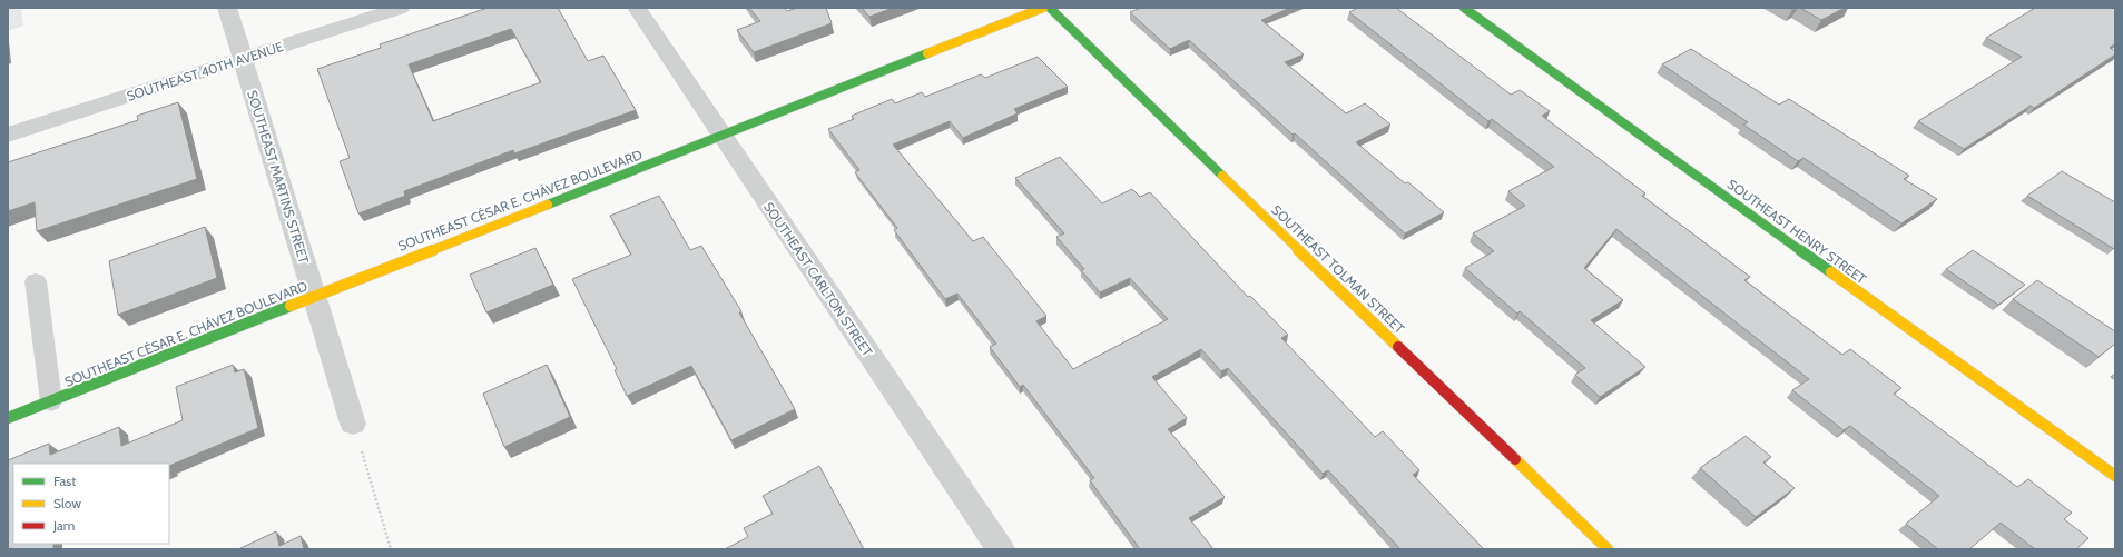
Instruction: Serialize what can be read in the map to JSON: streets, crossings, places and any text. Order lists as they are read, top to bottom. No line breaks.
{"streets":{"street":["SOUTHEAST 40TH AVENUE","SOUTHEAST MARTINS STREET","SOUTHEAST CÉSAR E. CHÁVEZ BOULEVARD","SOUTHEAST HENRY STREET","SOUTHEAST TOLMAN STREET","SOUTHEAST CARLTON STREET"]},"crossings":[["SOUTHEAST 40TH AVENUE","SOUTHEAST MARTINS STREET"],["SOUTHEAST MARTINS STREET","SOUTHEAST CÉSAR E. CHÁVEZ BOULEVARD"],["SOUTHEAST CÉSAR E. CHÁVEZ BOULEVARD","SOUTHEAST CARLTON STREET"]],"legend":["Fast","Slow","Jam"]}
